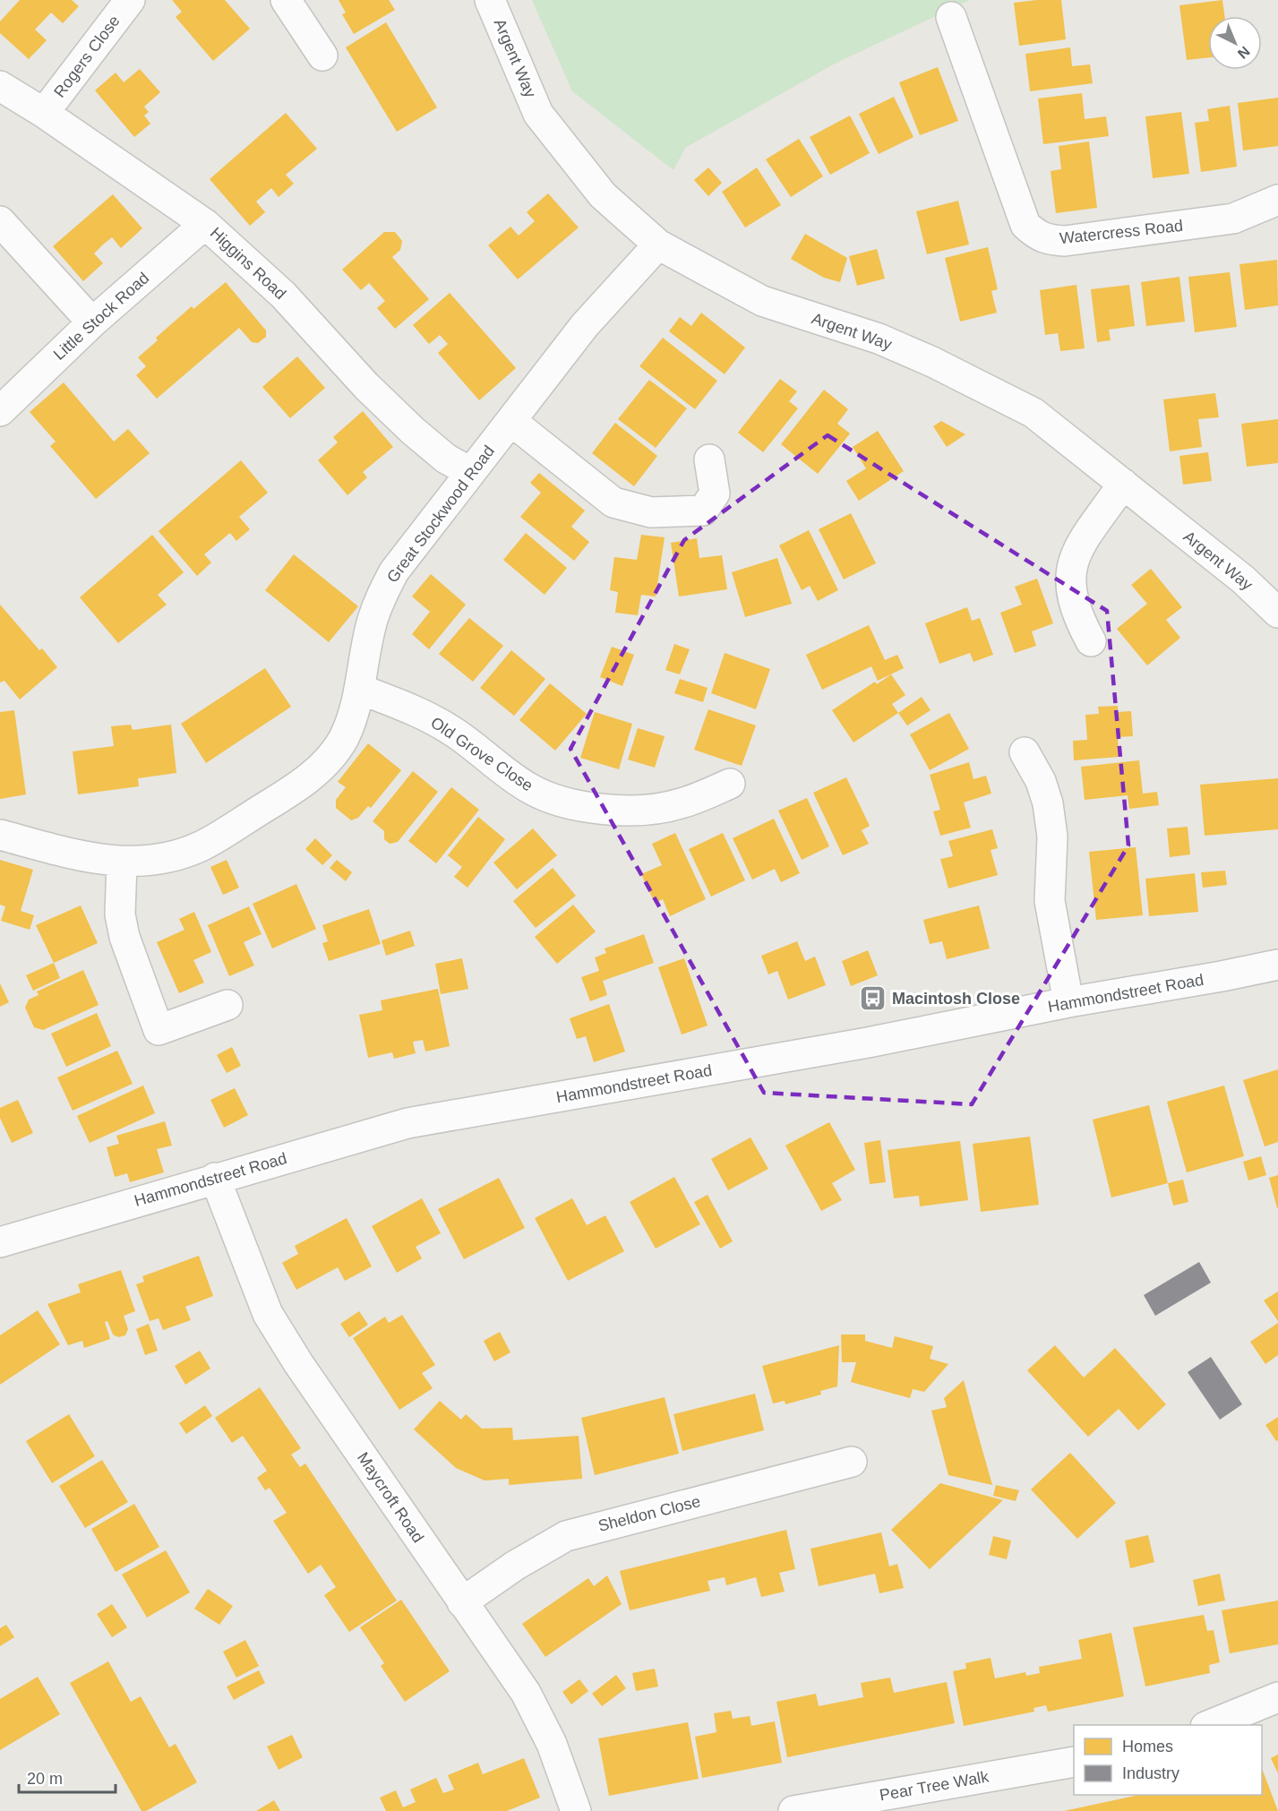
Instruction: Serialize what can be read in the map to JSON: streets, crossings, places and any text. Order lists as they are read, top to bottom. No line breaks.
{"streets":{"street":["Rogers Close","Argent Way","Watercress Road","Higgins Road","Little Stock Road","Great Stockwood Road","Old Grove Close","Hammondstreet Road","Maycroft Road","Sheldon Close","Pear Tree Walk"]},"crossings":[["Rogers Close","Higgins Road"],["Argent Way","Great Stockwood Road"],["Higgins Road","Little Stock Road"],["Higgins Road","Great Stockwood Road"],["Great Stockwood Road","Old Grove Close"],["Hammondstreet Road","Maycroft Road"],["Maycroft Road","Sheldon Close"]],"places":{"bus stop":["Macintosh Close"]},"legend":["Homes","Industry"],"scale_bar":"20 m","north":"bottom right"}
